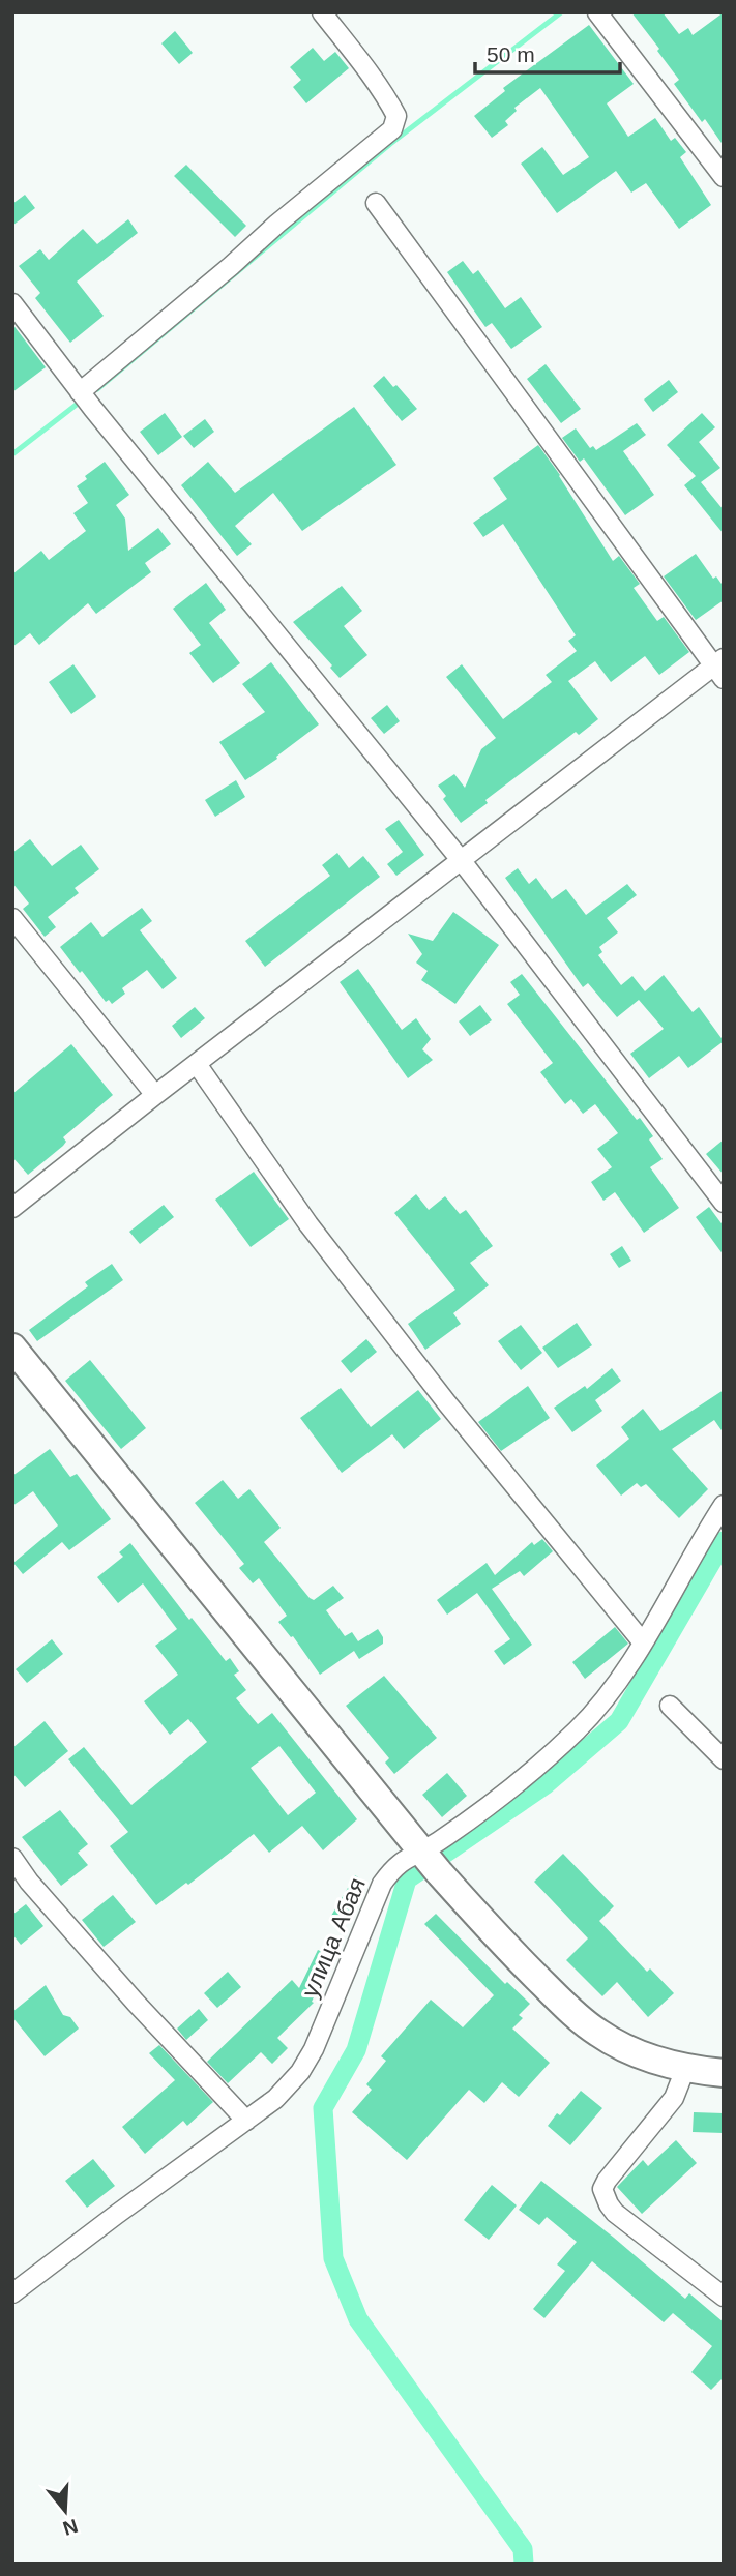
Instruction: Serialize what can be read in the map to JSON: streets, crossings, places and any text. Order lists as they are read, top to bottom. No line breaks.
{"streets":{"street":["улица Абая"]},"scale_bar":"50 m","north":"bottom"}
